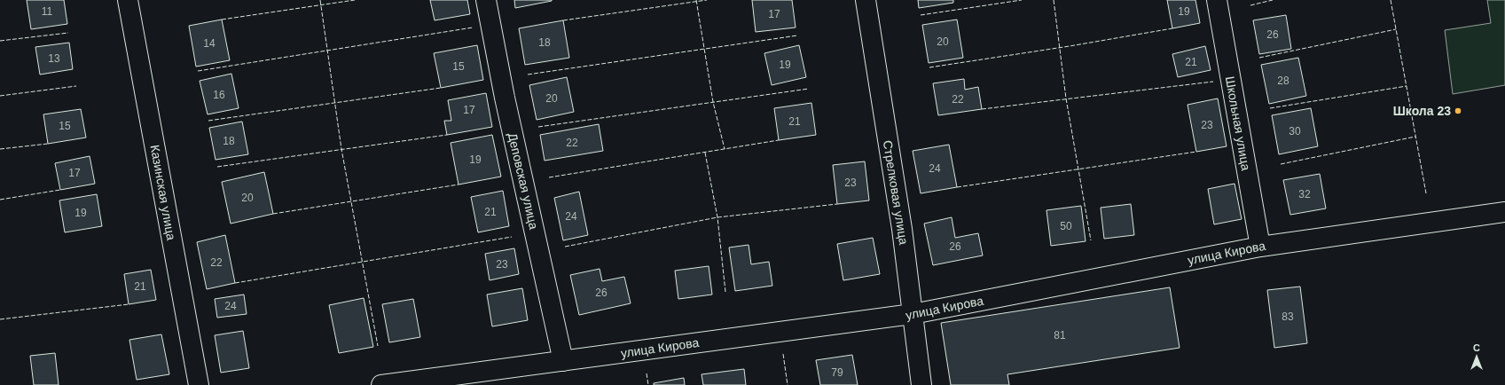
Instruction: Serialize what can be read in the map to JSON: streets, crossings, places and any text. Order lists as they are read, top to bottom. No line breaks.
{"streets":{"street":["Школьная улица","Деповская улица","Казинская улица","Стрелковая улица","улица Кирова"]},"crossings":[["Школьная улица","улица Кирова"],["Деповская улица","улица Кирова"],["Стрелковая улица","улица Кирова"]],"places":["Школа 23"],"house_numbers":["11","19","17","26","20","18","14","13","21","19","15","28","16","20","22","17","21","23","15","30","18","22","19","24","17","23","32","20","21","19","24","50","26","22","23","21","26","24","83","81","79"],"north":"top"}
